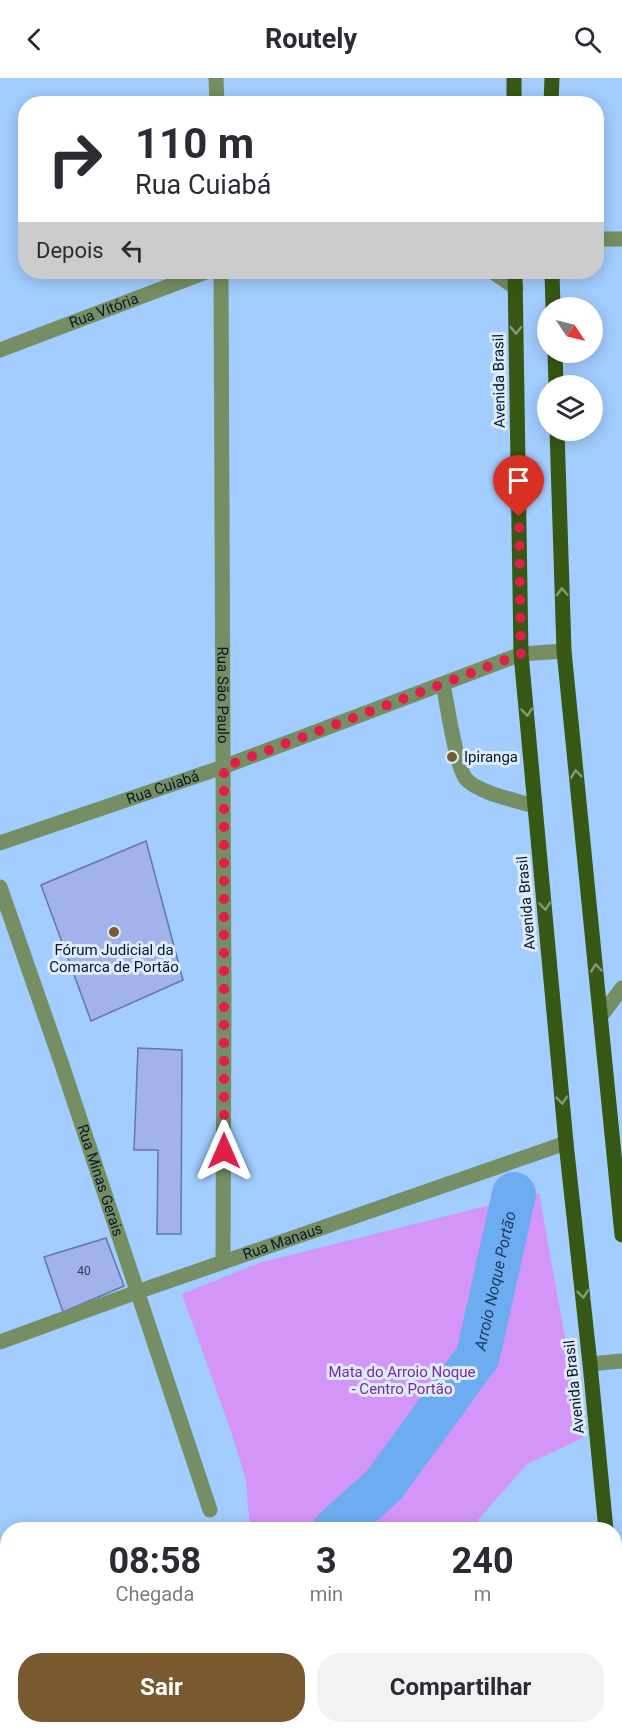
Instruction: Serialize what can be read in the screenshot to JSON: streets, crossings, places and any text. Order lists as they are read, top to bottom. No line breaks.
{"streets":{"main road":["Avenida Brasil"],"street":["Rua Vitória","Rua São Paulo","Rua Cuiabá","Rua Minas Gerais","Rua Manaus"]},"crossings":[["Avenida Brasil","Rua Cuiabá"],["Avenida Brasil","Rua Manaus"],["Rua São Paulo","Rua Cuiabá"],["Rua São Paulo","Rua Manaus"],["Rua Minas Gerais","Rua Manaus"]],"water":["Arroio Noque Portão"],"parks":["Mata do Arroio Noque - Centro Portão"],"places":["Ipiranga","Fórum Judicial da Comarca de Portão"],"house_numbers":["40"],"north":"bottom right","page":{"header":"Routely","turn":["110 m","Rua Cuiabá"],"then":"Depois","eta":["08:58","Chegada","3","min","240","m"],"buttons":["Sair","Compartilhar"]}}
